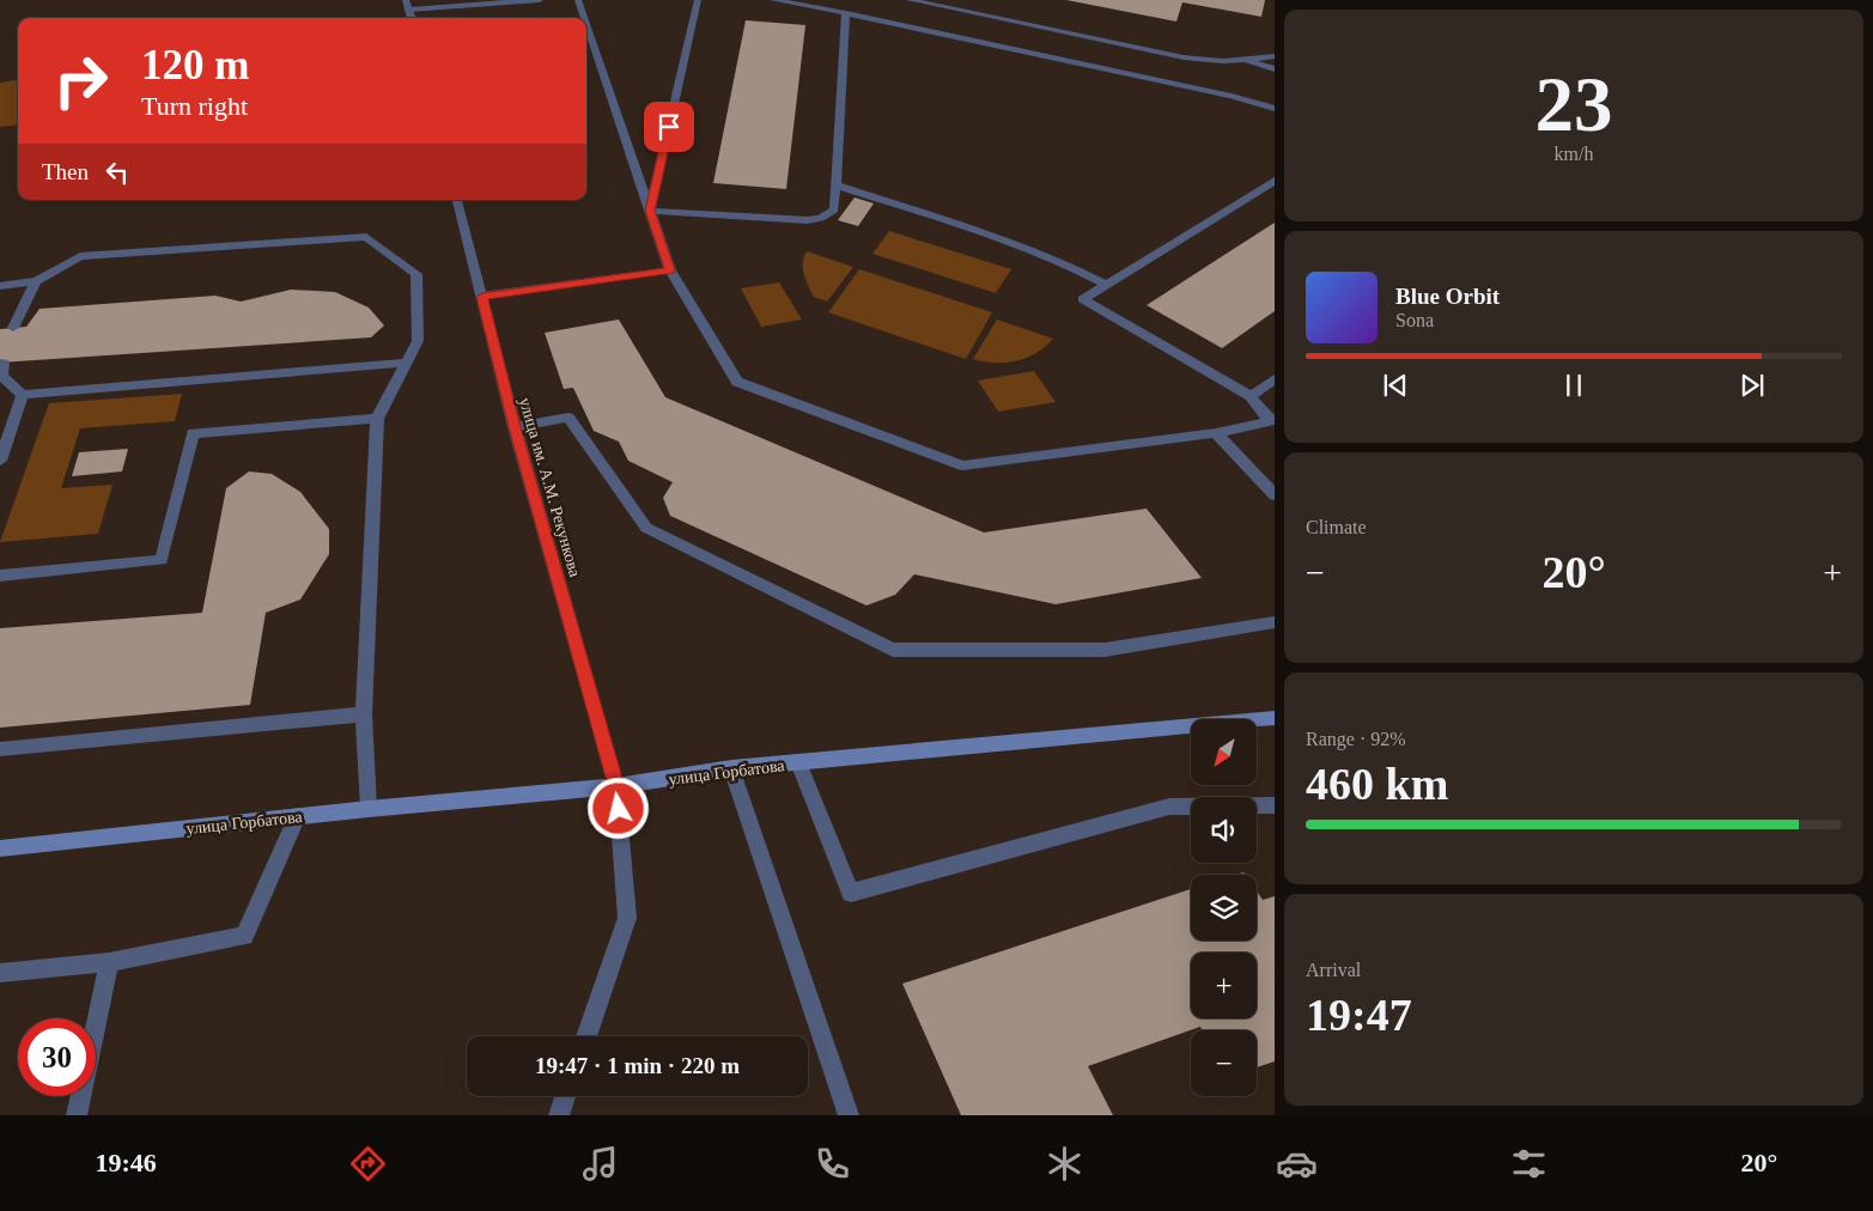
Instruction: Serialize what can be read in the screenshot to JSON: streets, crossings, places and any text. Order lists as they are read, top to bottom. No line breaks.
{"streets":{"main road":["улица Горбатова"],"street":["улица им. А.М. Рекункова"]},"crossings":[["улица им. А.М. Рекункова","улица Горбатова"]],"north":"bottom left","page":{"tile":[["23","km/h"],"Climate",["Range · 92%","460 km"],["Arrival","19:47"]],"turn":["120 m","Turn right"],"then":"Then","song":["Blue Orbit","Sona"],"heat":["−","20°","+"],"map_buttons":["+","−"],"limit":"30","trip":"19:47 · 1 min · 220 m","tabs":["19:46","20°"]}}
